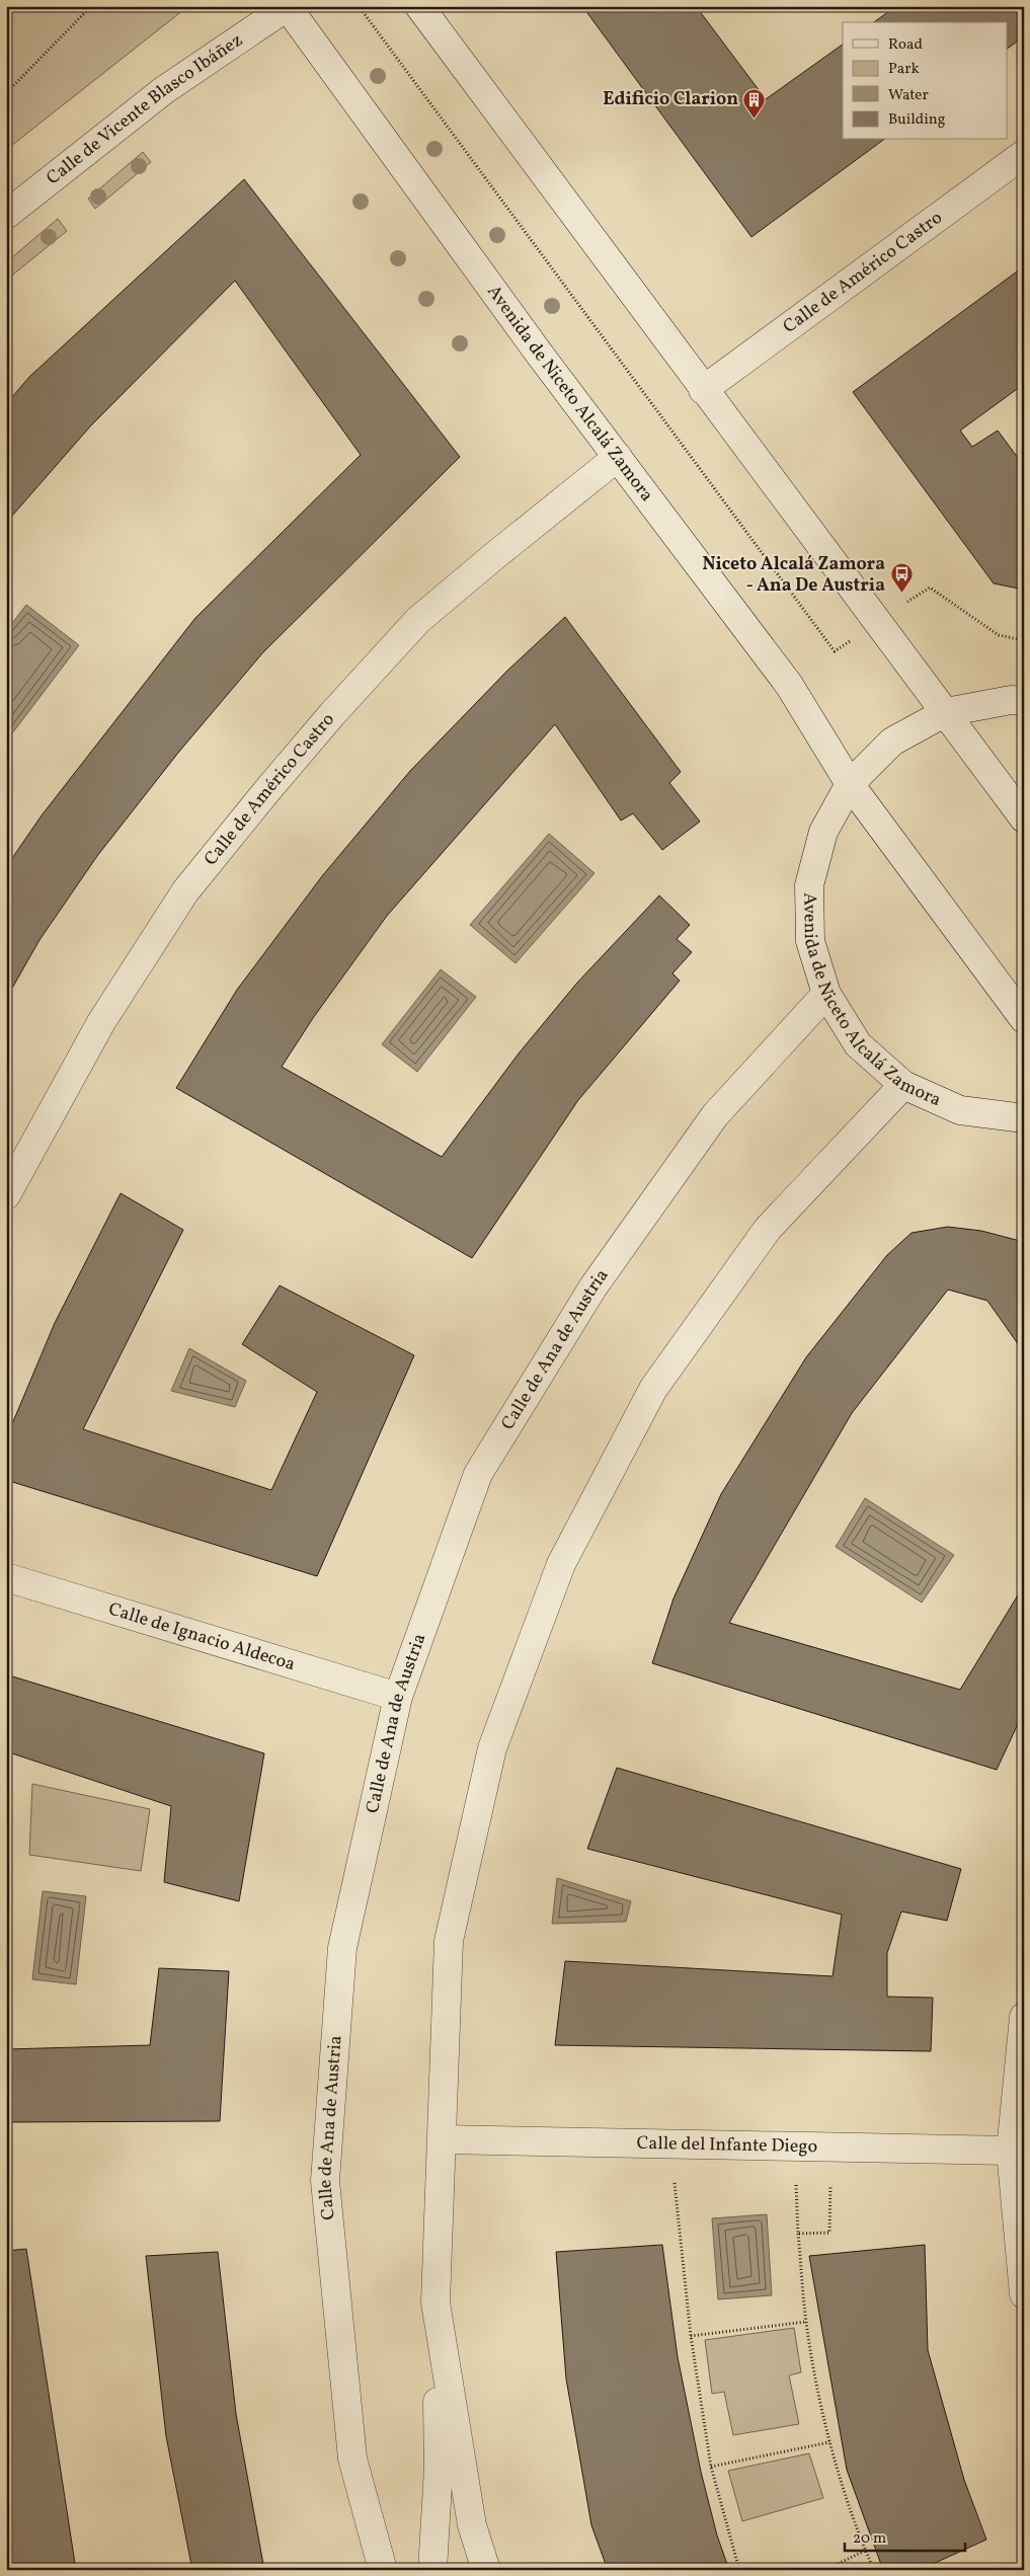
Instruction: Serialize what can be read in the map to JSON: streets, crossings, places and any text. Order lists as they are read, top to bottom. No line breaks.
{"streets":{"street":["Calle de Vicente Blasco Ibáñez","Calle de Américo Castro","Avenida de Niceto Alcalá Zamora","Calle de Ana de Austria","Calle de Ignacio Aldecoa","Calle del Infante Diego"]},"crossings":[["Calle de Vicente Blasco Ibáñez","Avenida de Niceto Alcalá Zamora"],["Calle de Américo Castro","Avenida de Niceto Alcalá Zamora"],["Avenida de Niceto Alcalá Zamora","Calle de Ana de Austria"],["Calle de Ana de Austria","Calle de Ignacio Aldecoa"]],"places":{"building":["Edificio Clarion"],"bus stop":["Niceto Alcalá Zamora - Ana De Austria"]},"legend":["Road","Park","Water","Building"],"scale_bar":"20 m"}
